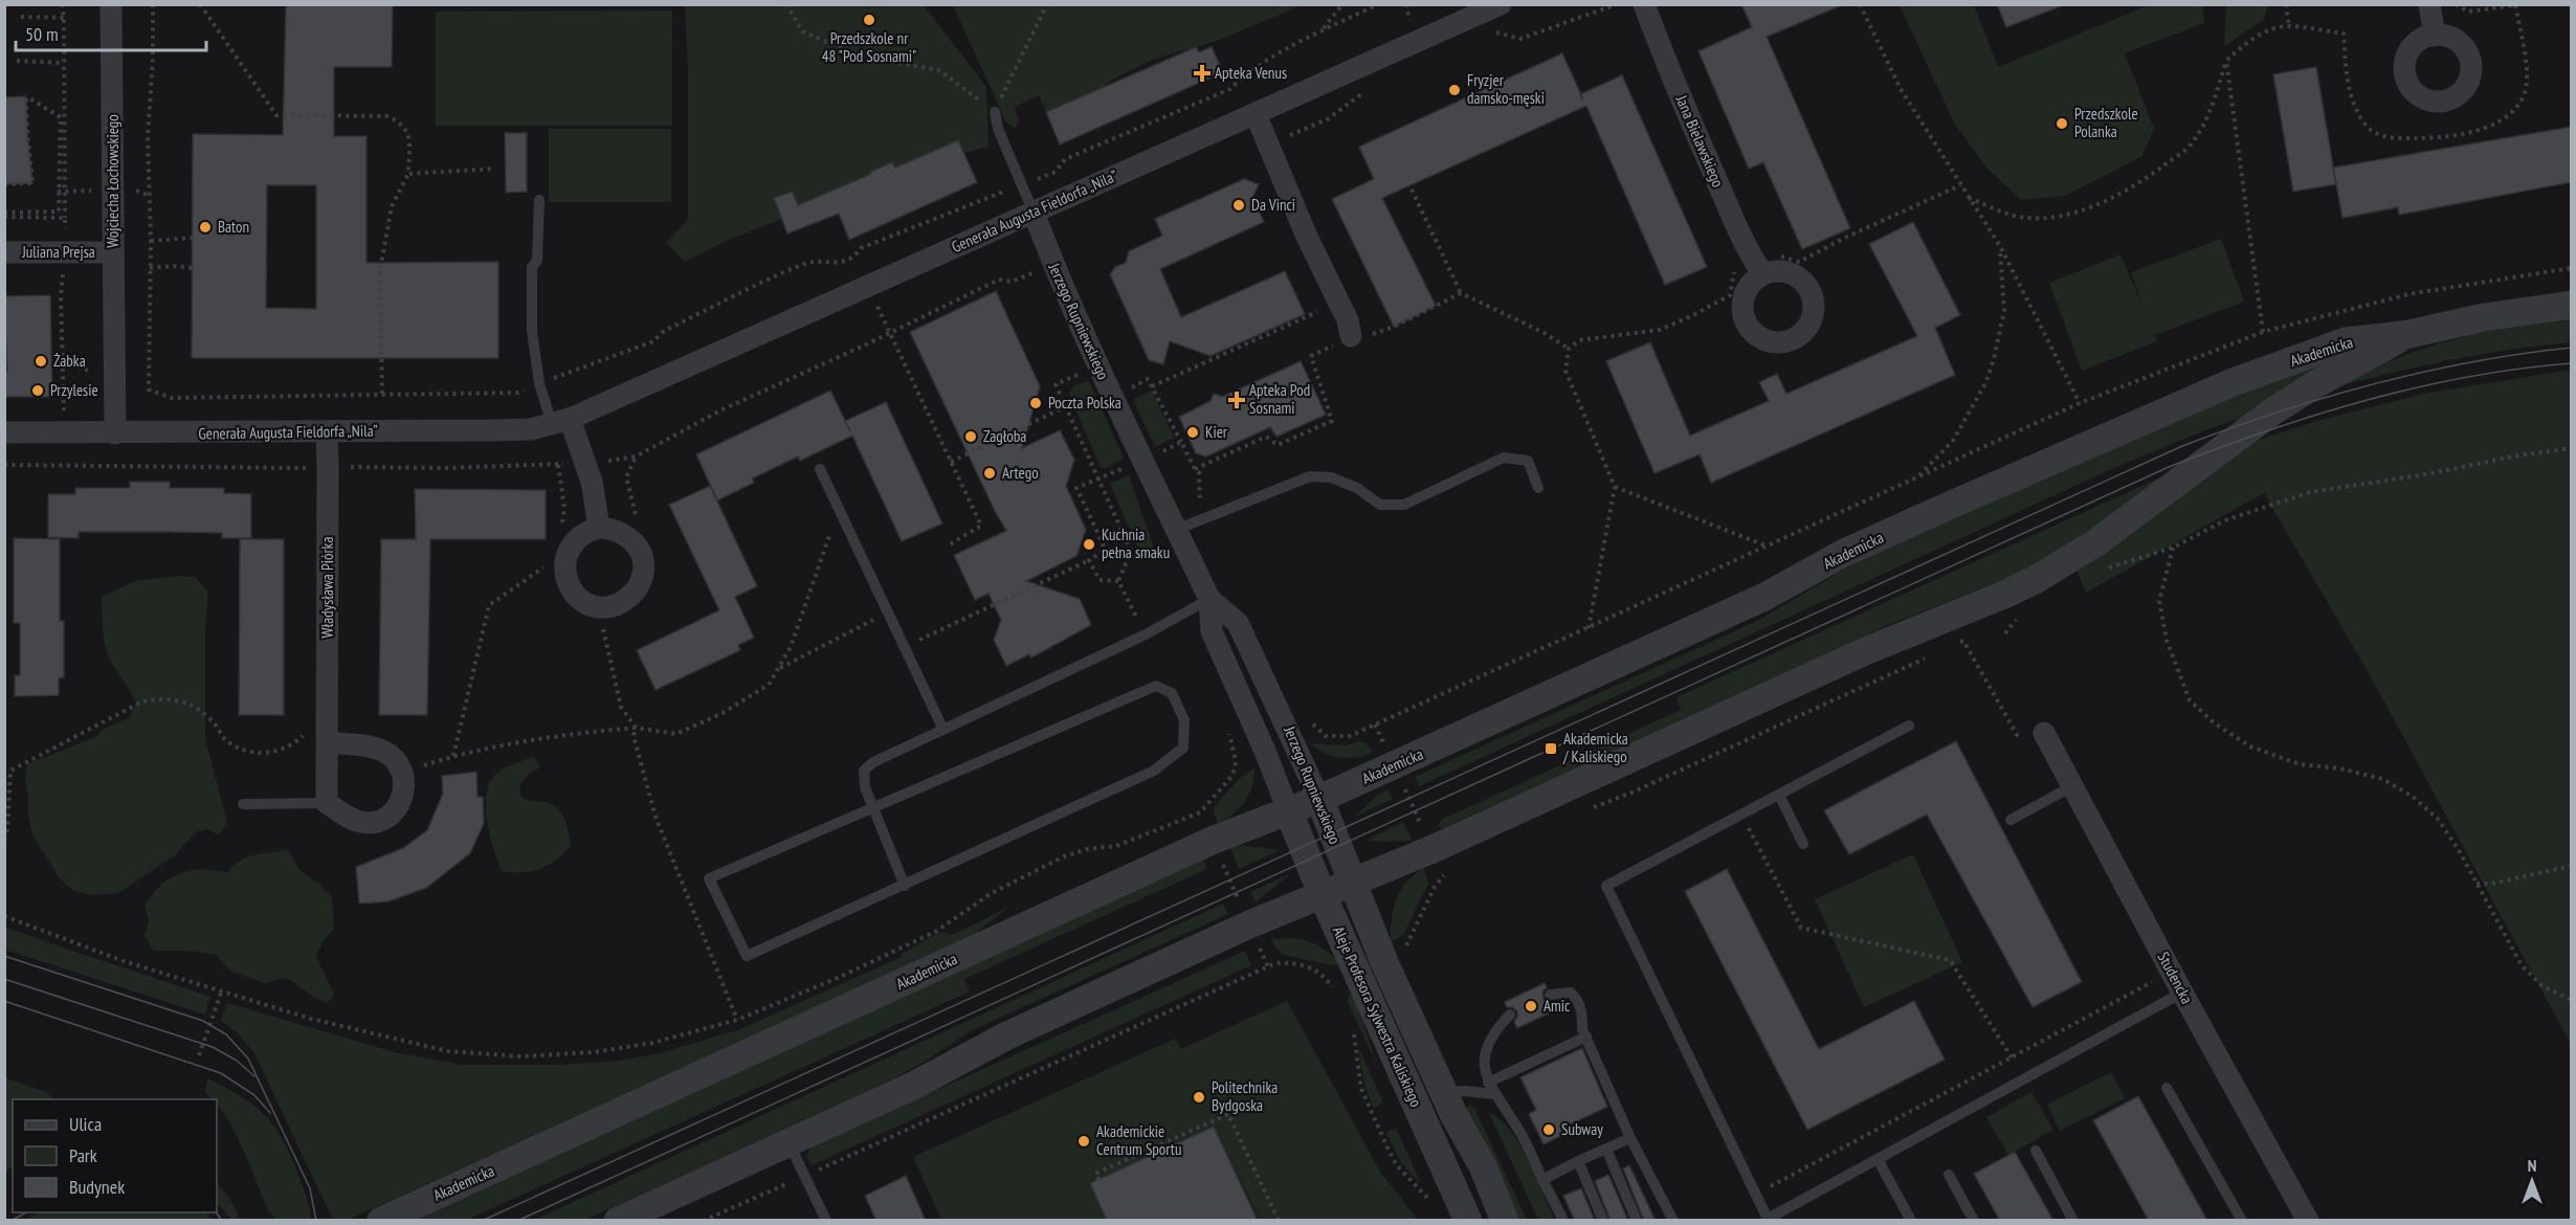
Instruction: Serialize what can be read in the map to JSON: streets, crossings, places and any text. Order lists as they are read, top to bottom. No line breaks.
{"streets":{"street":["Jana Bielawskiego","Wojciecha Łochowskiego","Generała Augusta Fieldorfa „Nila”","Juliana Prejsa","Jerzego Rupniewskiego","Akademicka","Władysława Piórka","Studencka","Aleje Profesora Sylwestra Kaliskiego"]},"crossings":[["Wojciecha Łochowskiego","Generała Augusta Fieldorfa „Nila”"],["Wojciecha Łochowskiego","Juliana Prejsa"],["Generała Augusta Fieldorfa „Nila”","Jerzego Rupniewskiego"],["Generała Augusta Fieldorfa „Nila”","Władysława Piórka"],["Jerzego Rupniewskiego","Akademicka"],["Jerzego Rupniewskiego","Aleje Profesora Sylwestra Kaliskiego"],["Akademicka","Aleje Profesora Sylwestra Kaliskiego"]],"places":{"other":["Przedszkole nr 48 \"Pod Sosnami\"","Fryzjer damsko-męski","Przedszkole Polanka","Da Vinci","Baton","Żabka","Przylesie","Poczta Polska","Kier","Zagłoba","Artego","Kuchnia pełna smaku","Amic","Politechnika Bydgoska","Subway","Akademickie Centrum Sportu"],"health":["Apteka Venus","Apteka Pod Sosnami"],"transit":["Akademicka / Kaliskiego"]},"legend":["Ulica","Park","Budynek"],"scale_bar":"50 m","north":"top"}
